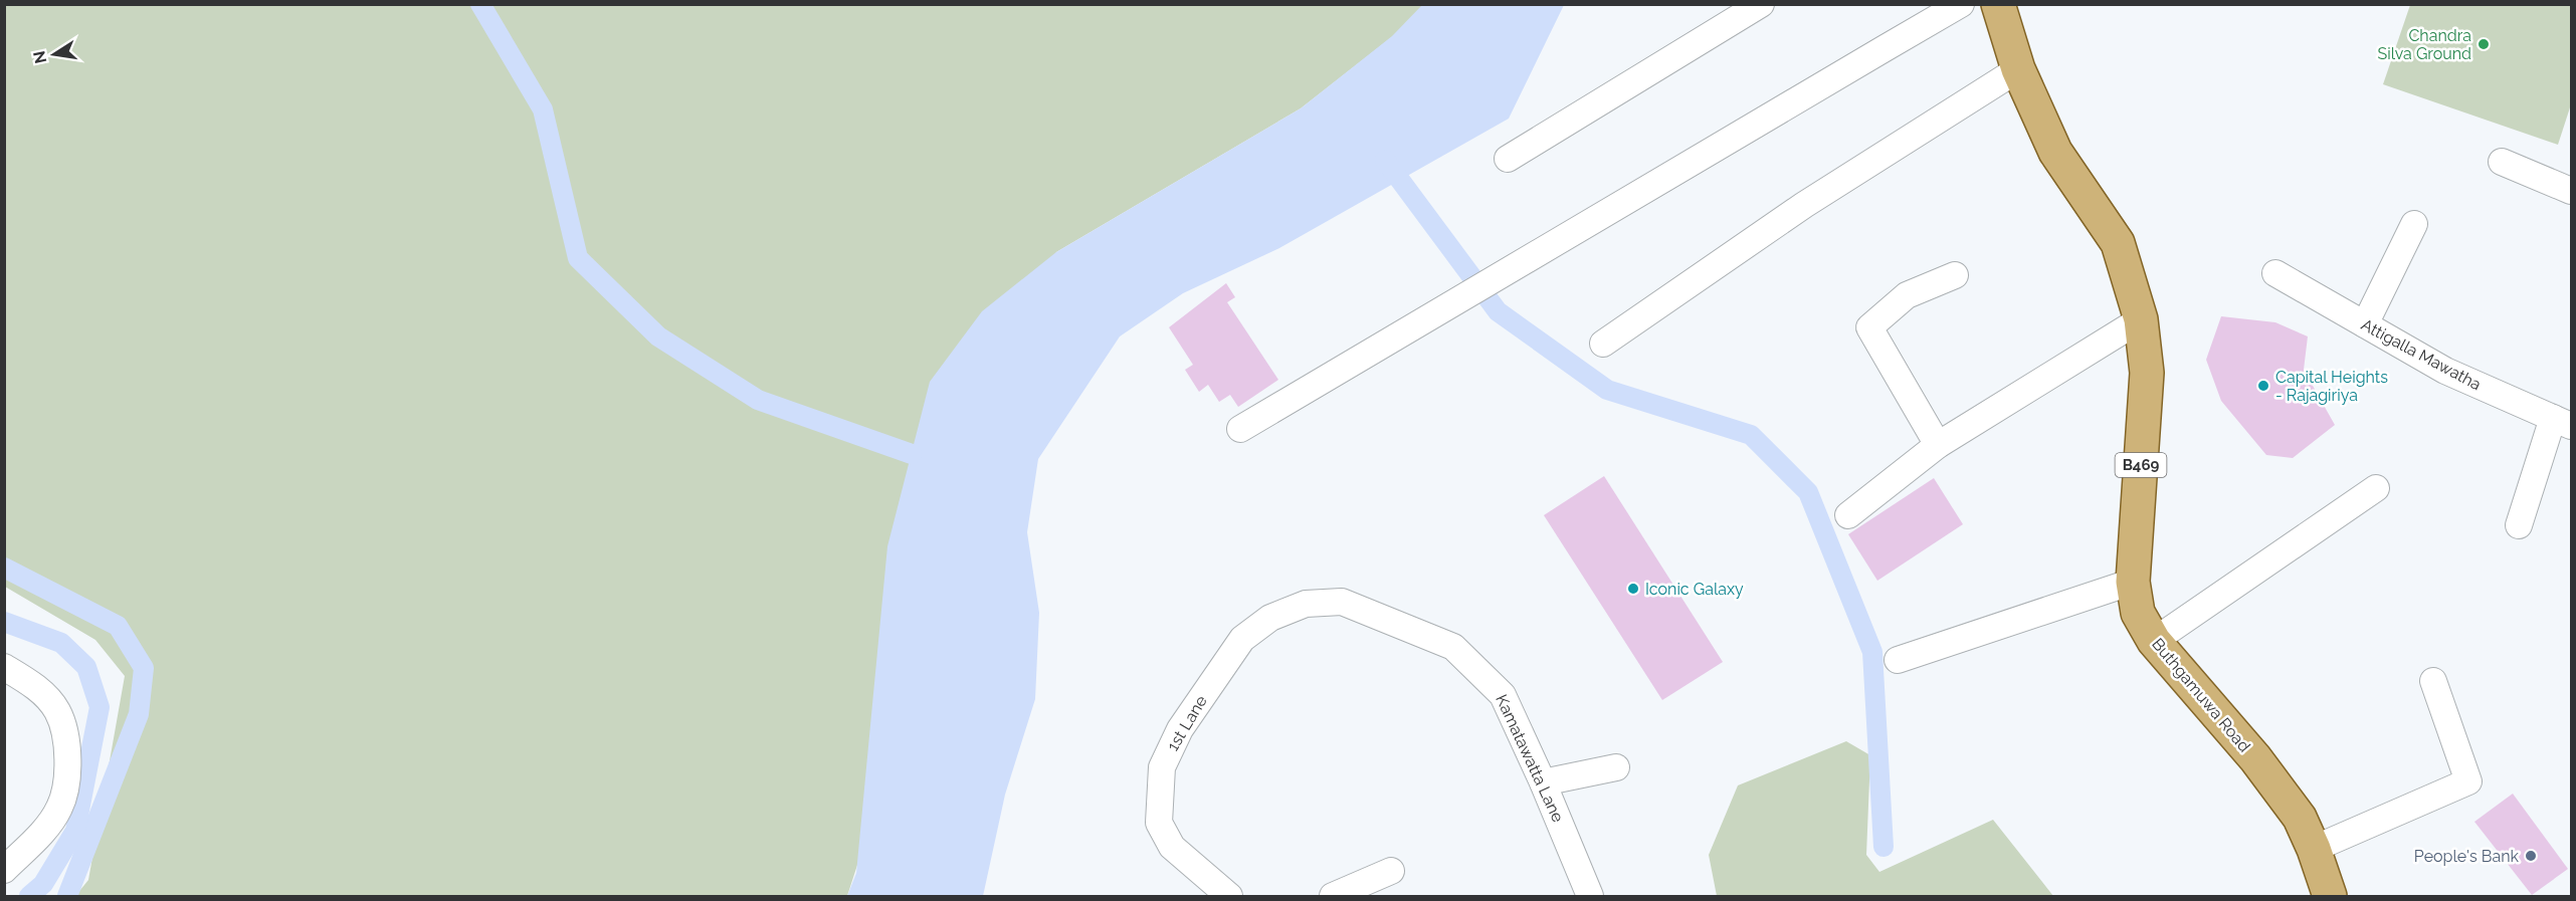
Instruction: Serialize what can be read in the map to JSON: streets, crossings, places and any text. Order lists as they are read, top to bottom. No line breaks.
{"streets":{"main road":["B469","Buthgamuwa Road"],"street":["Attigalla Mawatha","1st Lane","Kamatawatta Lane"]},"crossings":[["1st Lane","Kamatawatta Lane"]],"places":["Chandra Silva Ground","Capital Heights - Rajagiriya","Iconic Galaxy","People's Bank"],"north":"left"}
